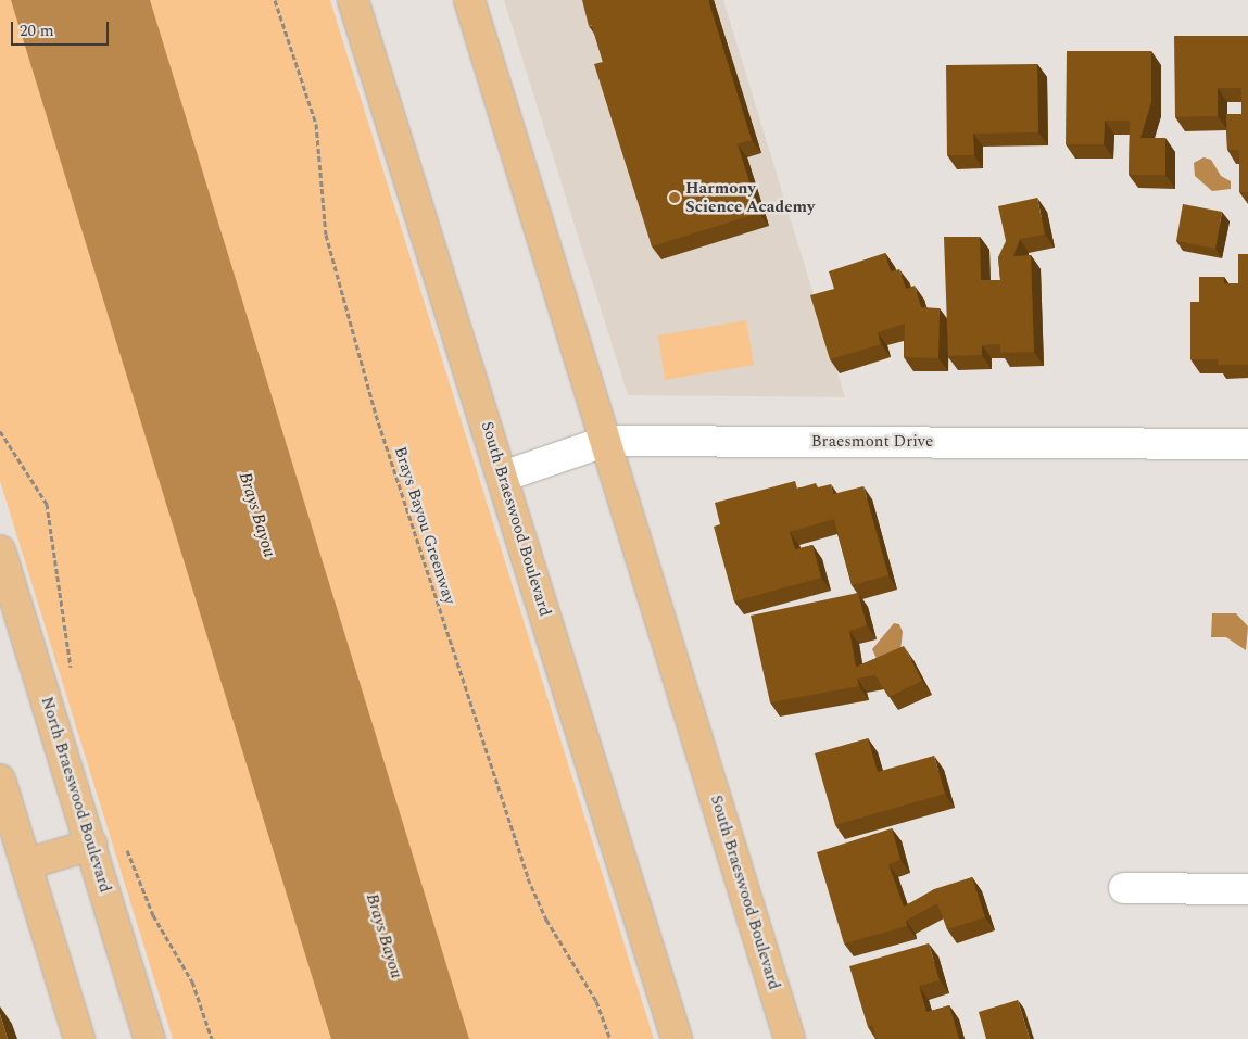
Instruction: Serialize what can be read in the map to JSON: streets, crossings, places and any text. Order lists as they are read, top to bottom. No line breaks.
{"streets":{"main road":["South Braeswood Boulevard","North Braeswood Boulevard"],"street":["Braesmont Drive"],"path":["Brays Bayou Greenway"]},"crossings":[["Braesmont Drive","South Braeswood Boulevard"]],"water":["Brays Bayou"],"places":["Harmony Science Academy"],"scale_bar":"20 m"}
